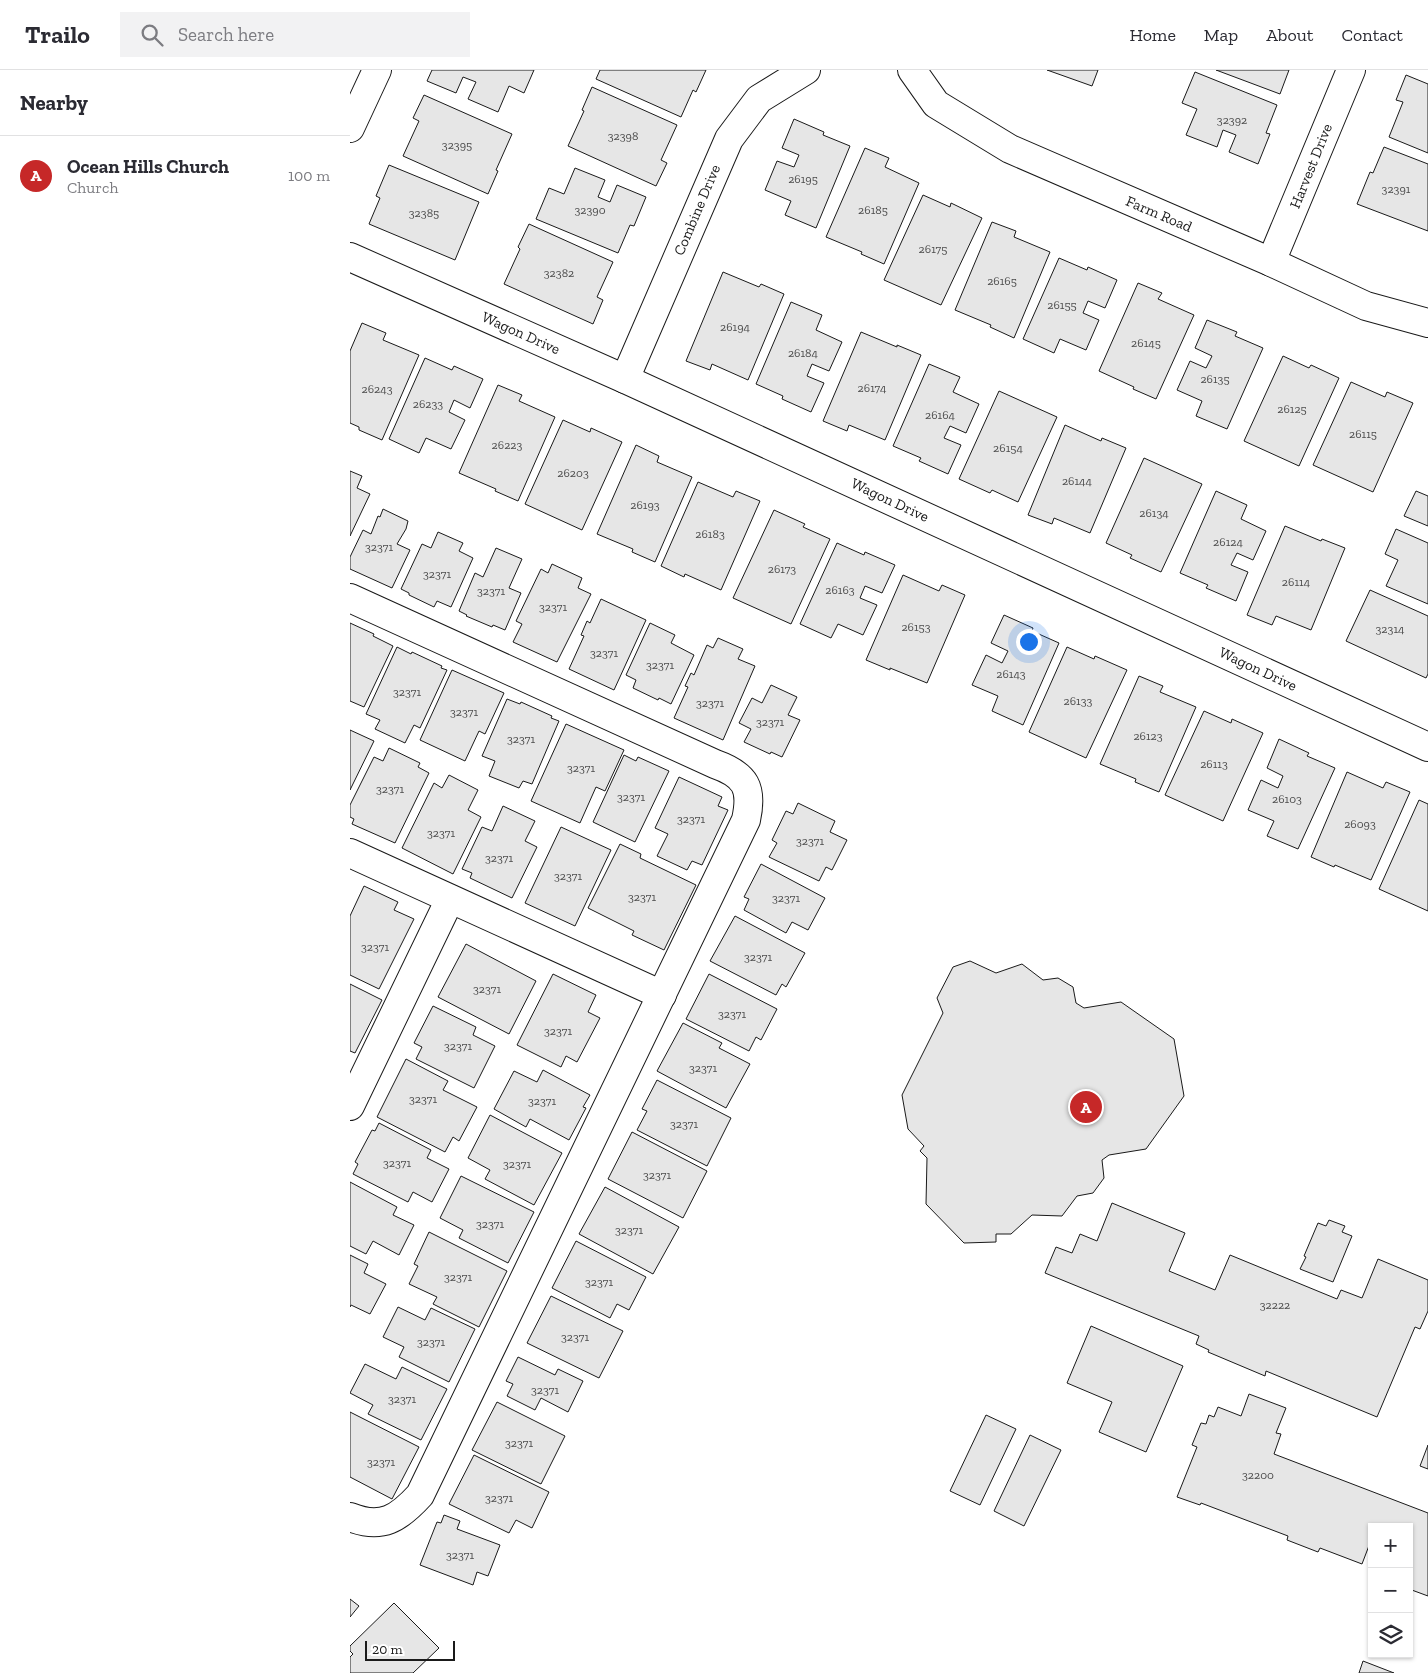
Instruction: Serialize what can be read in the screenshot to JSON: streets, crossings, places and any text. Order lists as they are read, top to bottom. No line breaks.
{"streets":{"street":["Harvest Drive","Combine Drive","Farm Road","Wagon Drive"]},"crossings":[["Harvest Drive","Farm Road"],["Combine Drive","Wagon Drive"]],"house_numbers":["32392","32398","32395","26195","32391","32390","26185","32385","26175","32382","26165","26155","26194","26145","26184","26135","26174","26243","26233","26125","26164","26115","26223","26154","26203","26144","26193","26134","26183","26124","32371","26173","32371","26114","26163","32371","32371","26153","32314","32371","32371","26143","32371","26133","32371","32371","32371","26123","32371","26113","32371","32371","32371","26103","32371","26093","32371","32371","32371","32371","32371","32371","32371","32371","32371","32371","32371","32371","32371","32371","32371","32371","32371","32371","32371","32371","32371","32371","32371","32222","32371","32371","32371","32371","32371","32371","32200","32371","32371"],"scale_bar":"20 m","page":{"header":"Trailo","search":"Search here","nav":["Home","Map","About","Contact"],"heading":"Nearby","list":[{"mark":"A","name":"Ocean Hills Church","note":"Church","value":"100 m"}],"pins":"A","map_buttons":["+","−"],"scale":"20 m"}}
